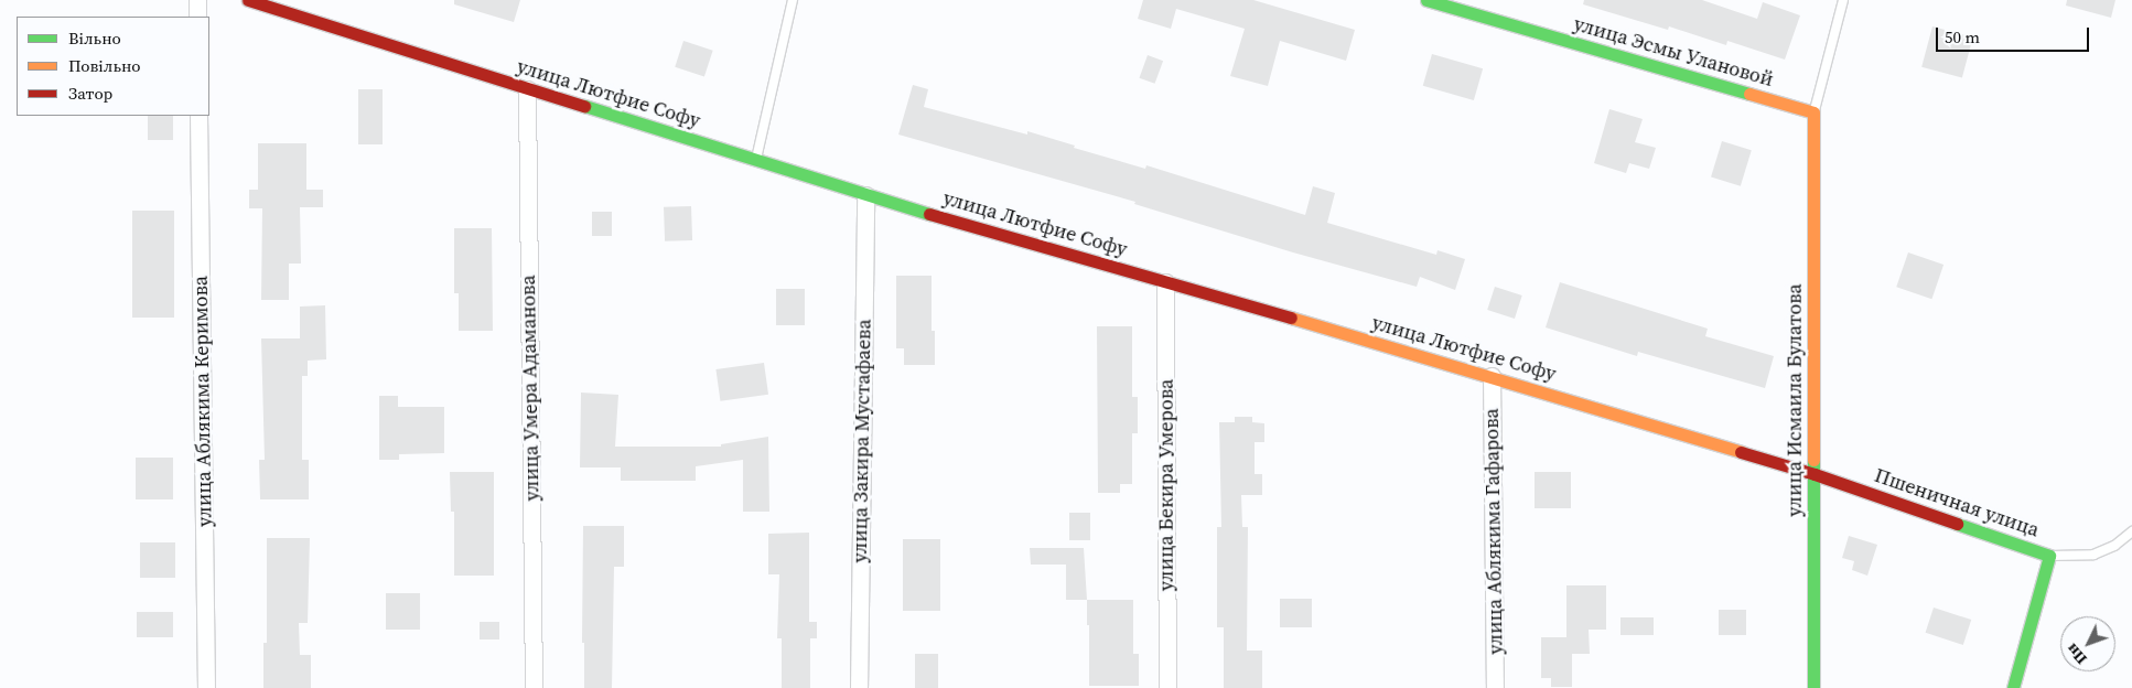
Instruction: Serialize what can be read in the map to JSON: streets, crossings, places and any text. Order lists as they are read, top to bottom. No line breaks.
{"streets":{"street":["улица Эсмы Улановой","улица Лютфие Софу","улица Умера Адаманова","улица Исмаила Булатова","улица Аблякима Керимова","улица Закира Мустафаева","улица Бекира Умерова","Пшеничная улица","улица Аблякима Гафарова"]},"crossings":[["улица Эсмы Улановой","улица Исмаила Булатова"],["улица Лютфие Софу","улица Умера Адаманова"],["улица Лютфие Софу","улица Исмаила Булатова"],["улица Лютфие Софу","улица Закира Мустафаева"],["улица Лютфие Софу","улица Бекира Умерова"],["улица Лютфие Софу","Пшеничная улица"],["улица Лютфие Софу","улица Аблякима Гафарова"],["улица Исмаила Булатова","Пшеничная улица"]],"legend":["Вільно","Повільно","Затор"],"scale_bar":"50 m","north":"bottom left"}
